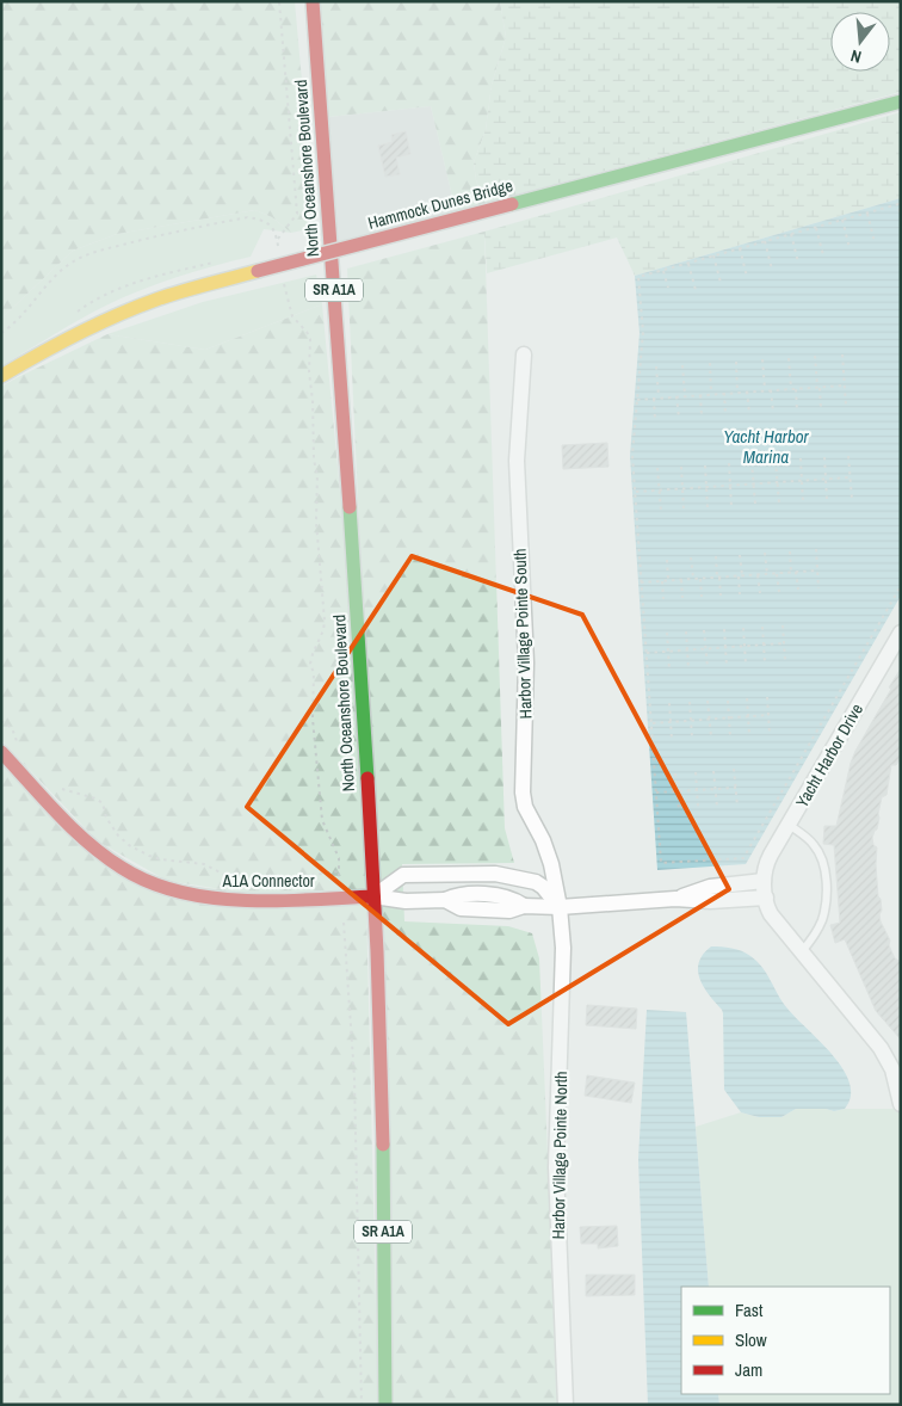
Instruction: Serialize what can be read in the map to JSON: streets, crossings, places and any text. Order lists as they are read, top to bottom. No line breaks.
{"streets":{"main road":["North Oceanshore Boulevard","Hammock Dunes Bridge","SR A1A","A1A Connector"],"street":["Harbor Village Pointe South","Yacht Harbor Drive","Harbor Village Pointe North"]},"crossings":[["North Oceanshore Boulevard","A1A Connector"],["Harbor Village Pointe South","Harbor Village Pointe North"]],"water":["Yacht Harbor Marina"],"legend":["Fast","Slow","Jam"],"north":"bottom"}
